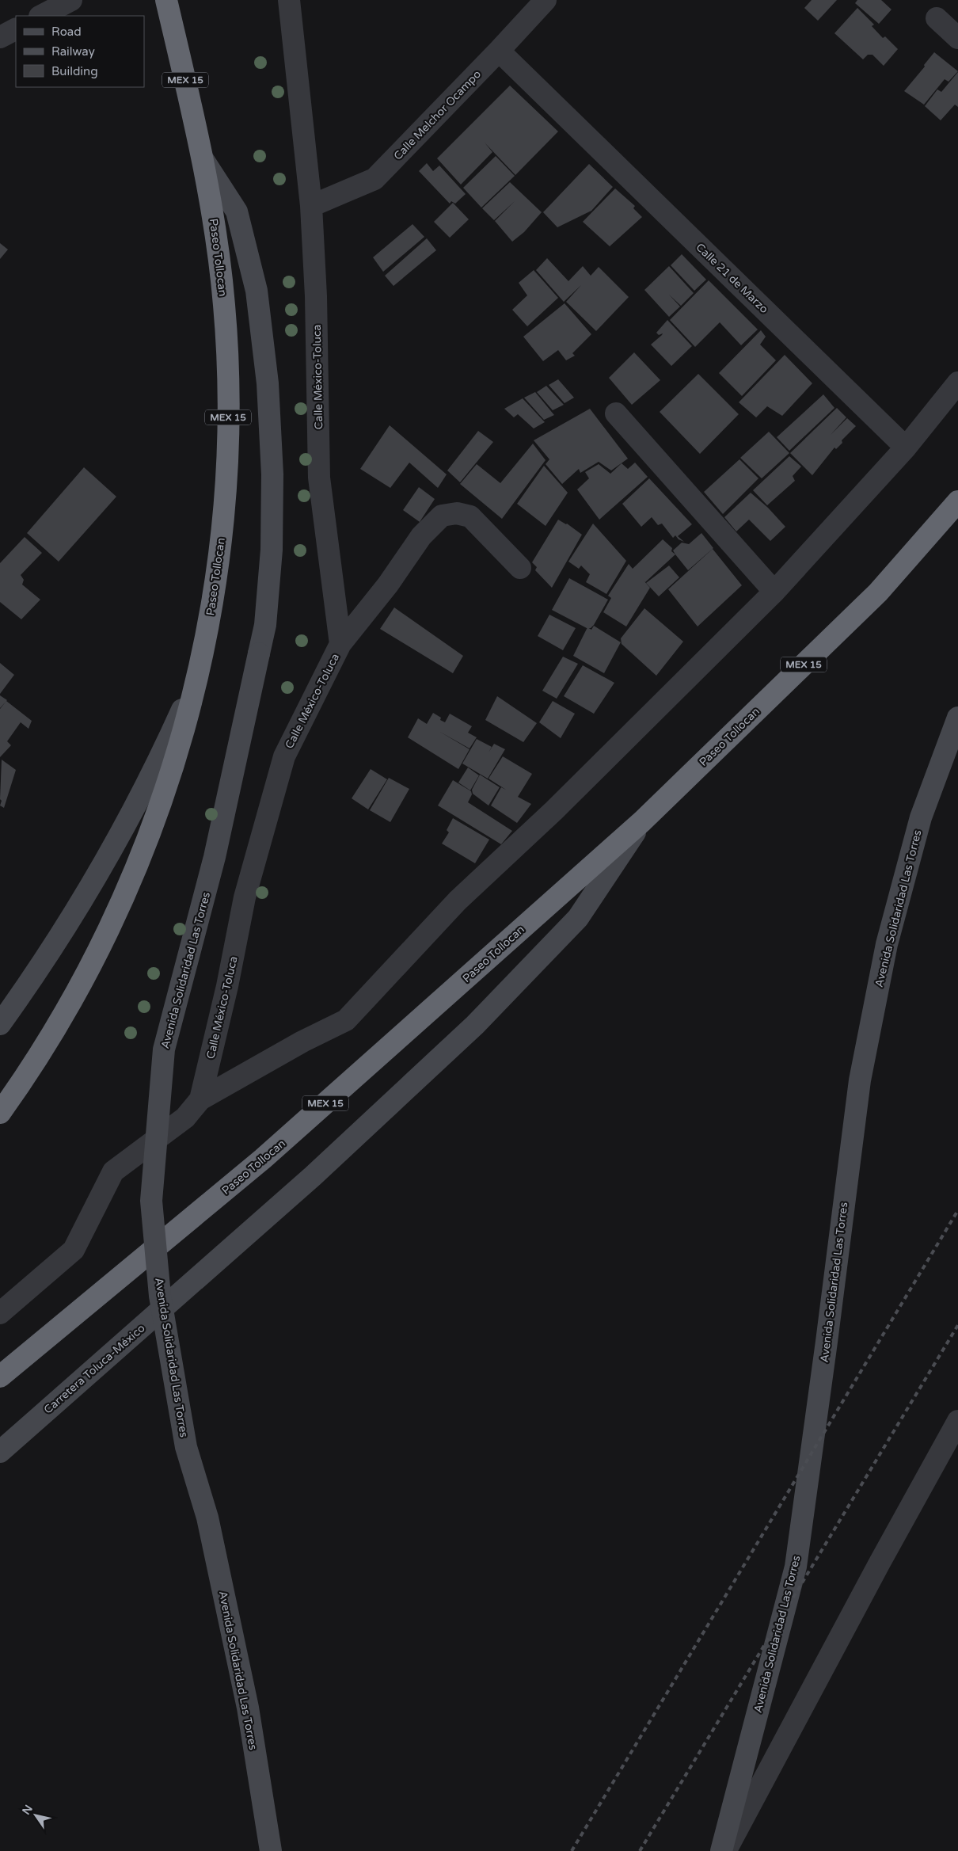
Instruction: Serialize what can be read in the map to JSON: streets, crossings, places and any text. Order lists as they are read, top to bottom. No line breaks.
{"streets":{"highway":["MEX 15","Paseo Tollocan"],"main road":["Avenida Solidaridad Las Torres","Carretera Toluca-México"],"street":["Calle Melchor Ocampo","Calle 21 de Marzo","Calle México-Toluca"]},"crossings":[["Calle Melchor Ocampo","Calle 21 de Marzo"],["Calle Melchor Ocampo","Calle México-Toluca"],["Paseo Tollocan","Avenida Solidaridad Las Torres"],["Paseo Tollocan","Carretera Toluca-México"]],"legend":["Road","Railway","Building"],"north":"top left"}
